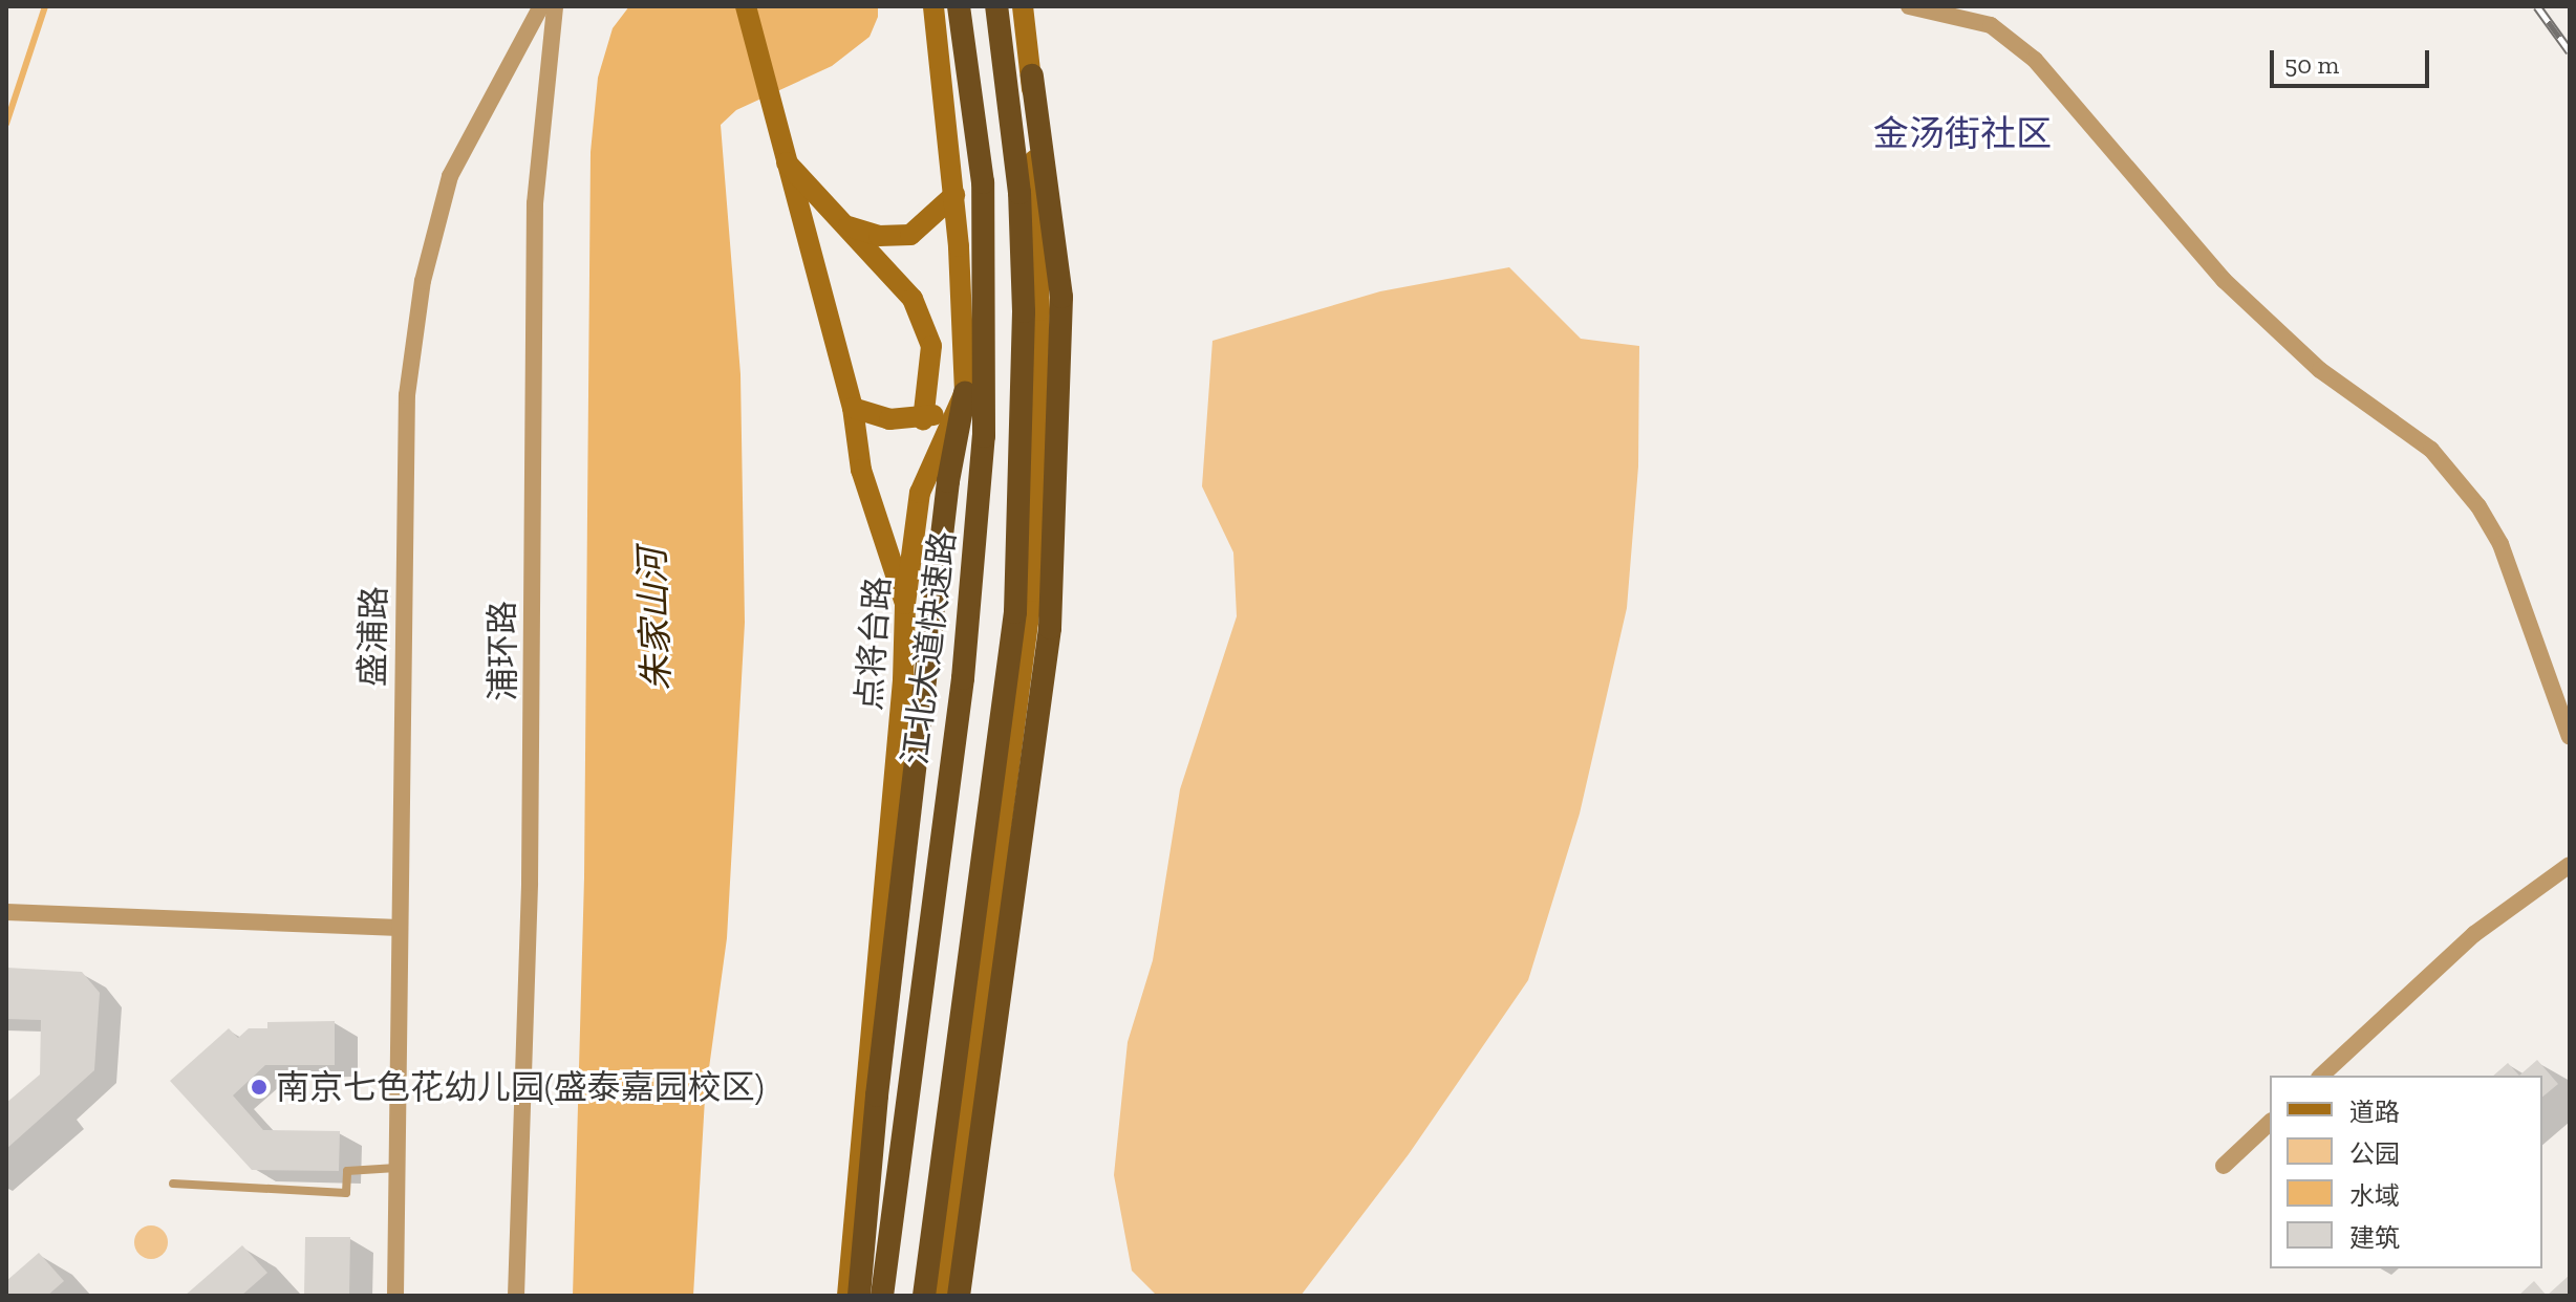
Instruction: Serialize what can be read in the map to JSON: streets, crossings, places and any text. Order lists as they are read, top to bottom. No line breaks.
{"streets":{"highway":["江北大道快速路"],"main road":["点将台路"],"street":["盛浦路","浦环路"]},"districts":["金汤街社区"],"water":["朱家山河"],"places":["南京七色花幼儿园(盛泰嘉园校区)"],"legend":["道路","公园","水域","建筑"],"scale_bar":"50 m"}
